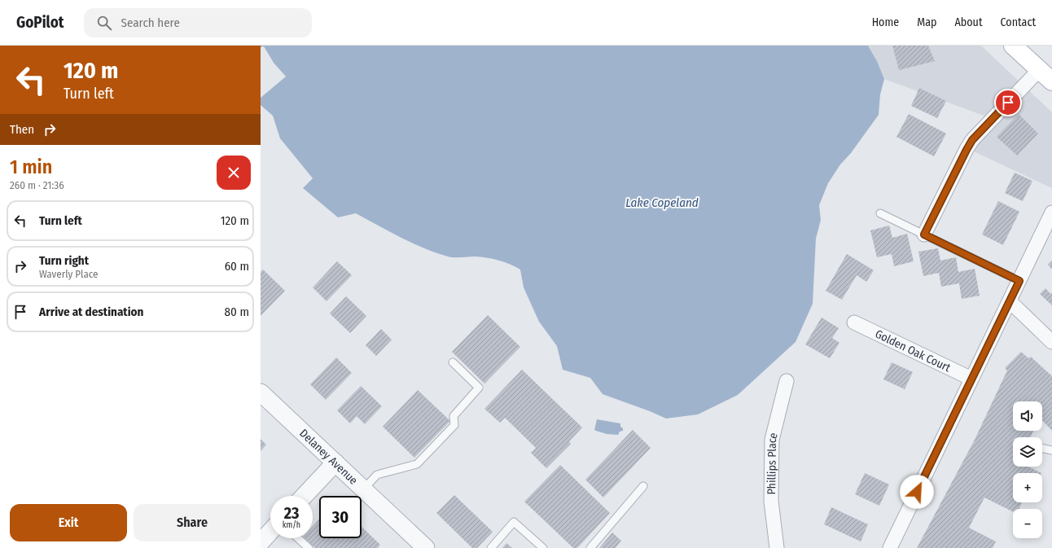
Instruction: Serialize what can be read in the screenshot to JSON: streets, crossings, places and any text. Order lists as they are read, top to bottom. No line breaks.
{"streets":{"street":["Golden Oak Court","Delaney Avenue","Phillips Place"]},"water":["Lake Copeland"],"page":{"header":"GoPilot","search":"Search here","nav":["Home","Map","About","Contact"],"turn":["120 m","Turn left"],"then":"Then","heading":["1 min","260 m · 21:36"],"list":[{"name":"Turn left","value":"120 m"},{"name":"Turn right","note":"Waverly Place","value":"60 m"},{"name":"Arrive at destination","value":"80 m"}],"map_buttons":["+","−"],"speed":"23 km/h","limit":"30","buttons":["Exit","Share"]}}
